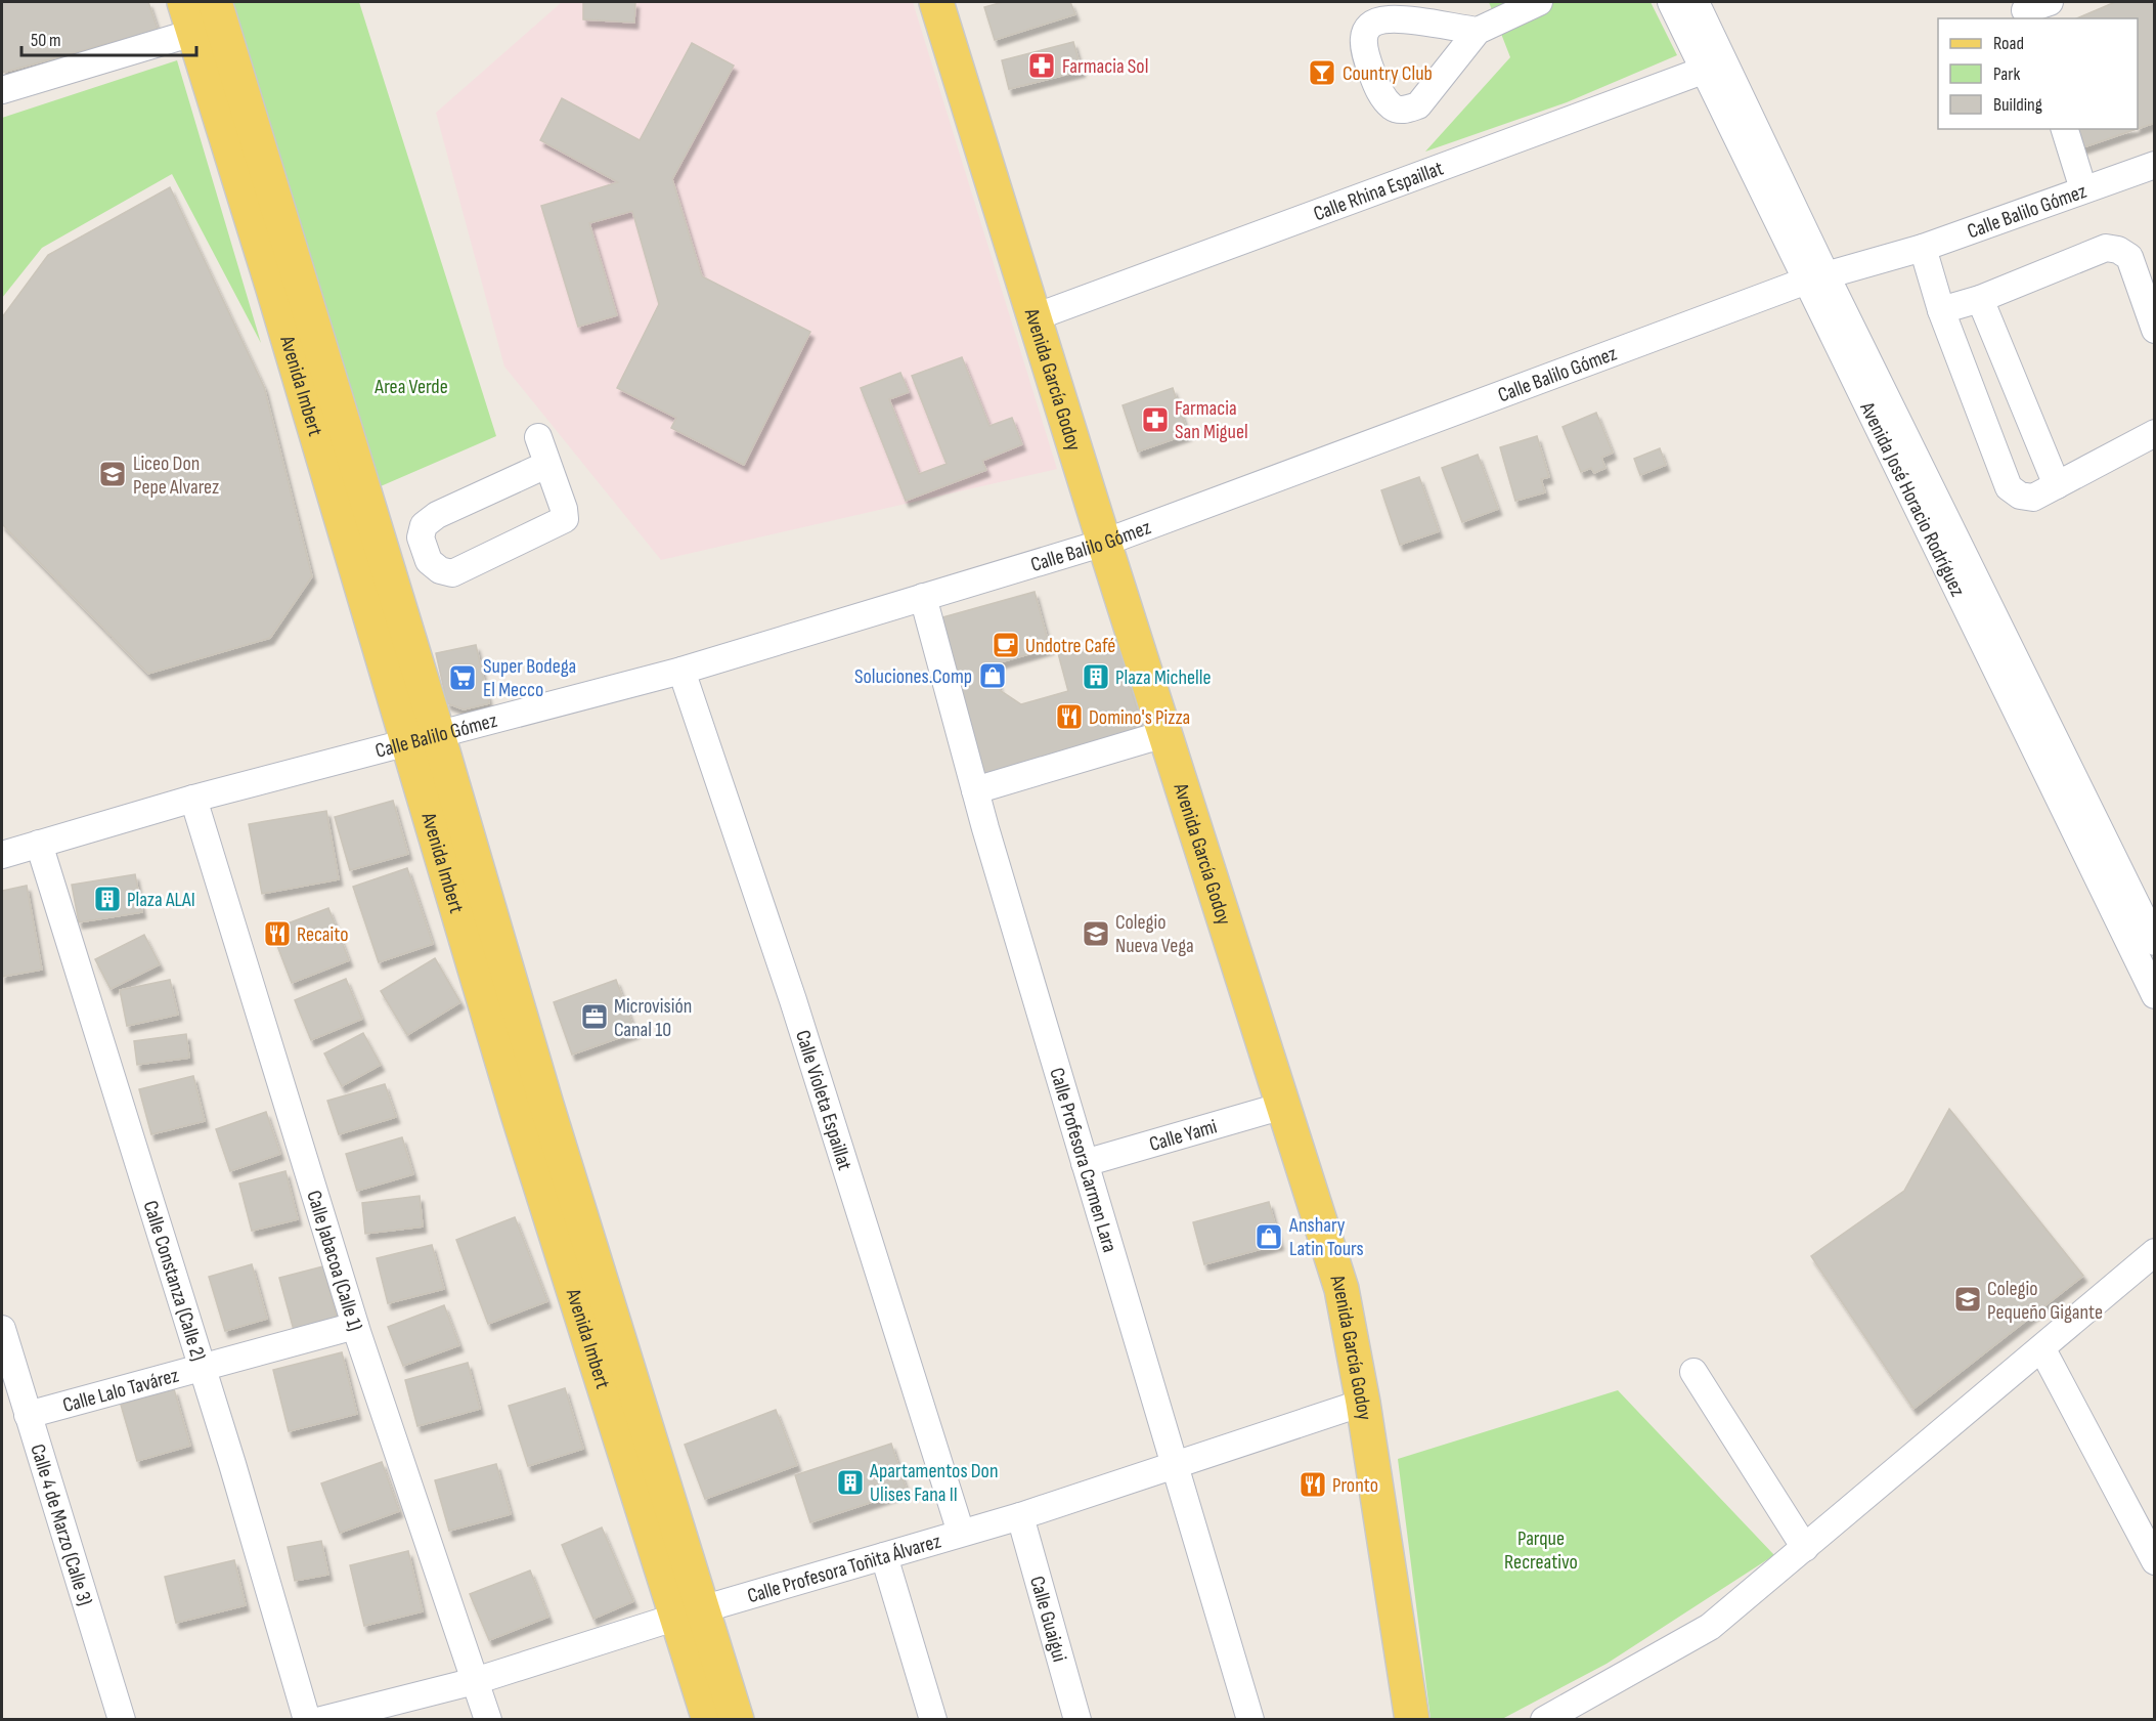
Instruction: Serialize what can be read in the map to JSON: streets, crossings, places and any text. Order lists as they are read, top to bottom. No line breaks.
{"streets":{"main road":["Avenida García Godoy","Avenida Imbert"],"street":["Calle Rhina Espaillat","Calle Balilo Gómez","Avenida José Horacio Rodríguez","Calle Violeta Espaillat","Calle Yami","Calle Profesora Carmen Lara","Calle Jabacoa (Calle 1)","Calle Constanza (Calle 2)","Calle Lalo Tavárez","Calle 4 de Marzo (Calle 3)","Calle Profesora Toñita Álvarez","Calle Guaigui"]},"crossings":[["Calle Rhina Espaillat","Avenida García Godoy"],["Calle Rhina Espaillat","Avenida José Horacio Rodríguez"],["Calle Balilo Gómez","Avenida García Godoy"],["Calle Balilo Gómez","Avenida Imbert"],["Calle Balilo Gómez","Avenida José Horacio Rodríguez"],["Calle Balilo Gómez","Calle Violeta Espaillat"],["Calle Balilo Gómez","Calle Profesora Carmen Lara"],["Calle Balilo Gómez","Calle Jabacoa (Calle 1)"],["Calle Balilo Gómez","Calle Constanza (Calle 2)"],["Avenida García Godoy","Calle Yami"],["Avenida García Godoy","Calle Profesora Toñita Álvarez"],["Avenida Imbert","Calle Profesora Toñita Álvarez"],["Calle Violeta Espaillat","Calle Profesora Toñita Álvarez"],["Calle Yami","Calle Profesora Carmen Lara"],["Calle Profesora Carmen Lara","Calle Profesora Toñita Álvarez"],["Calle Jabacoa (Calle 1)","Calle Lalo Tavárez"],["Calle Jabacoa (Calle 1)","Calle Profesora Toñita Álvarez"],["Calle Constanza (Calle 2)","Calle Lalo Tavárez"],["Calle Lalo Tavárez","Calle 4 de Marzo (Calle 3)"],["Calle Profesora Toñita Álvarez","Calle Guaigui"]],"parks":["Area Verde","Parque Recreativo"],"places":{"pharmacy":["Farmacia Sol","Farmacia San Miguel"],"bar":["Country Club"],"school or university":["Liceo Don Pepe Alvarez","Colegio Nueva Vega","Colegio Pequeño Gigante"],"cafe":["Undotre Café"],"shop":["Soluciones.Comp","Anshary Latin Tours"],"building":["Plaza Michelle","Plaza ALAI","Apartamentos Don Ulises Fana II"],"supermarket":["Super Bodega El Mecco"],"restaurant":["Domino's Pizza","Recaito","Pronto"],"office":["Microvisión Canal 10"]},"legend":["Road","Park","Building"],"scale_bar":"50 m"}
